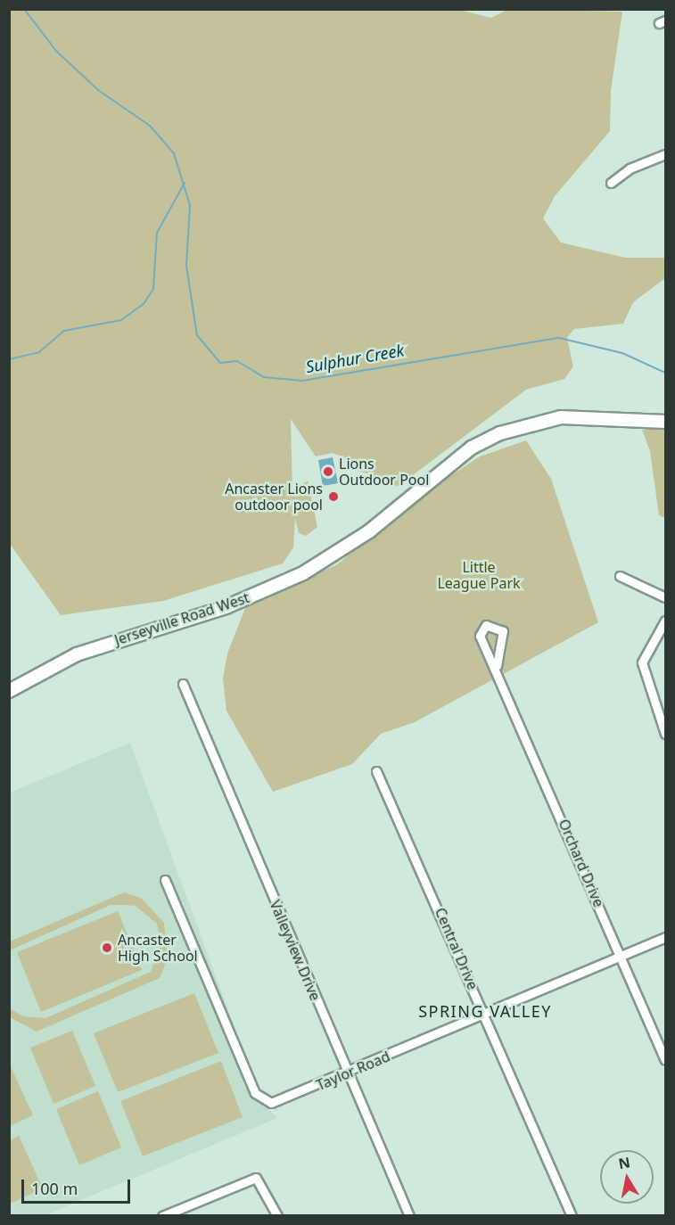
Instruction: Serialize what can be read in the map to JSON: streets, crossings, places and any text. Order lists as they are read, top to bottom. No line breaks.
{"streets":{"main road":["Jerseyville Road West"],"street":["Orchard Drive","Central Drive","Valleyview Drive","Taylor Road"]},"crossings":[["Orchard Drive","Taylor Road"],["Central Drive","Taylor Road"],["Valleyview Drive","Taylor Road"]],"districts":["SPRING VALLEY"],"water":["Sulphur Creek"],"parks":["Little League Park"],"places":["Lions Outdoor Pool","Ancaster Lions outdoor pool","Ancaster High School"],"scale_bar":"100 m","north":"top"}
